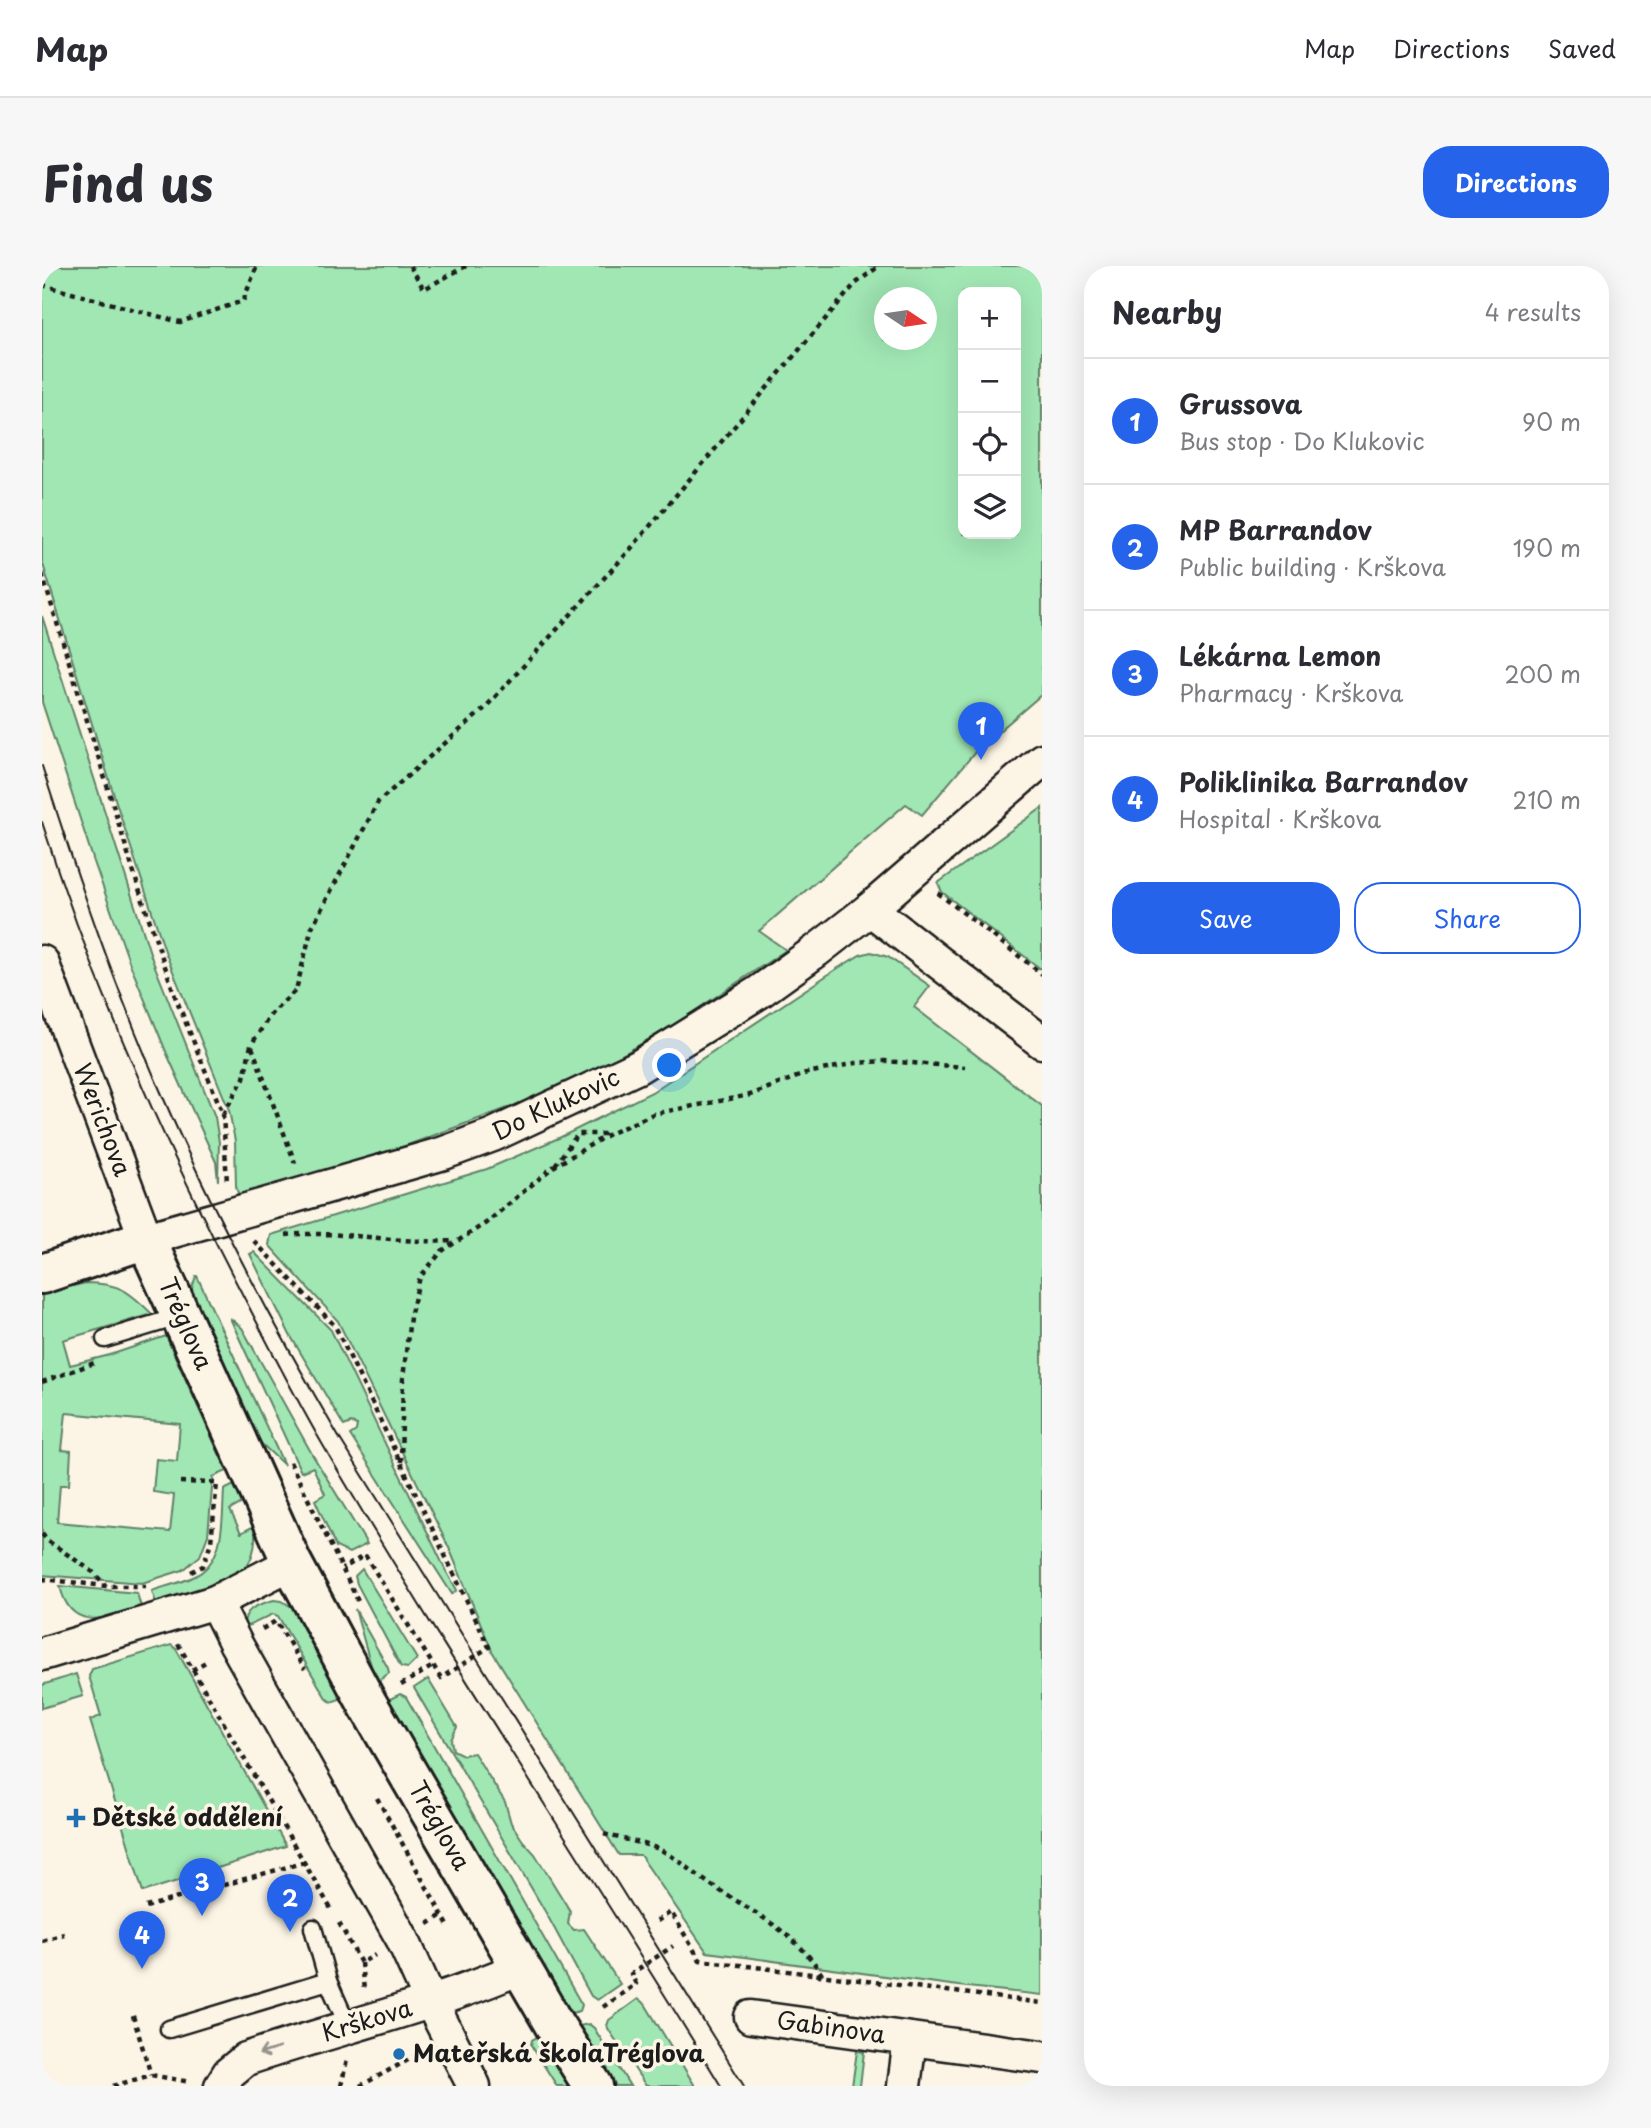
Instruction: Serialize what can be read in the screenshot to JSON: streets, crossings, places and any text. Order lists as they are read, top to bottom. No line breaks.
{"streets":{"street":["Do Klukovic","Werichova","Tréglova","Krškova","Gabinova"]},"crossings":[["Do Klukovic","Werichova"],["Do Klukovic","Tréglova"],["Werichova","Tréglova"],["Tréglova","Krškova"]],"one_way":["Krškova"],"places":{"health":["Dětské oddělení"],"other":["Mateřská školaTréglova"]},"north":"right","page":{"header":"Map","nav":["Map","Directions","Saved"],"title":"Find us","buttons":["Directions",["Save","Share"]],"heading":["Nearby","4 results"],"map_buttons":["+","−"],"list":[{"mark":"1","name":"Grussova","note":"Bus stop · Do Klukovic","value":"90 m"},{"mark":"2","name":"MP Barrandov","note":"Public building · Krškova","value":"190 m"},{"mark":"3","name":"Lékárna Lemon","note":"Pharmacy · Krškova","value":"200 m"},{"mark":"4","name":"Poliklinika Barrandov","note":"Hospital · Krškova","value":"210 m"}],"pins":["1","3","2","4"]}}
